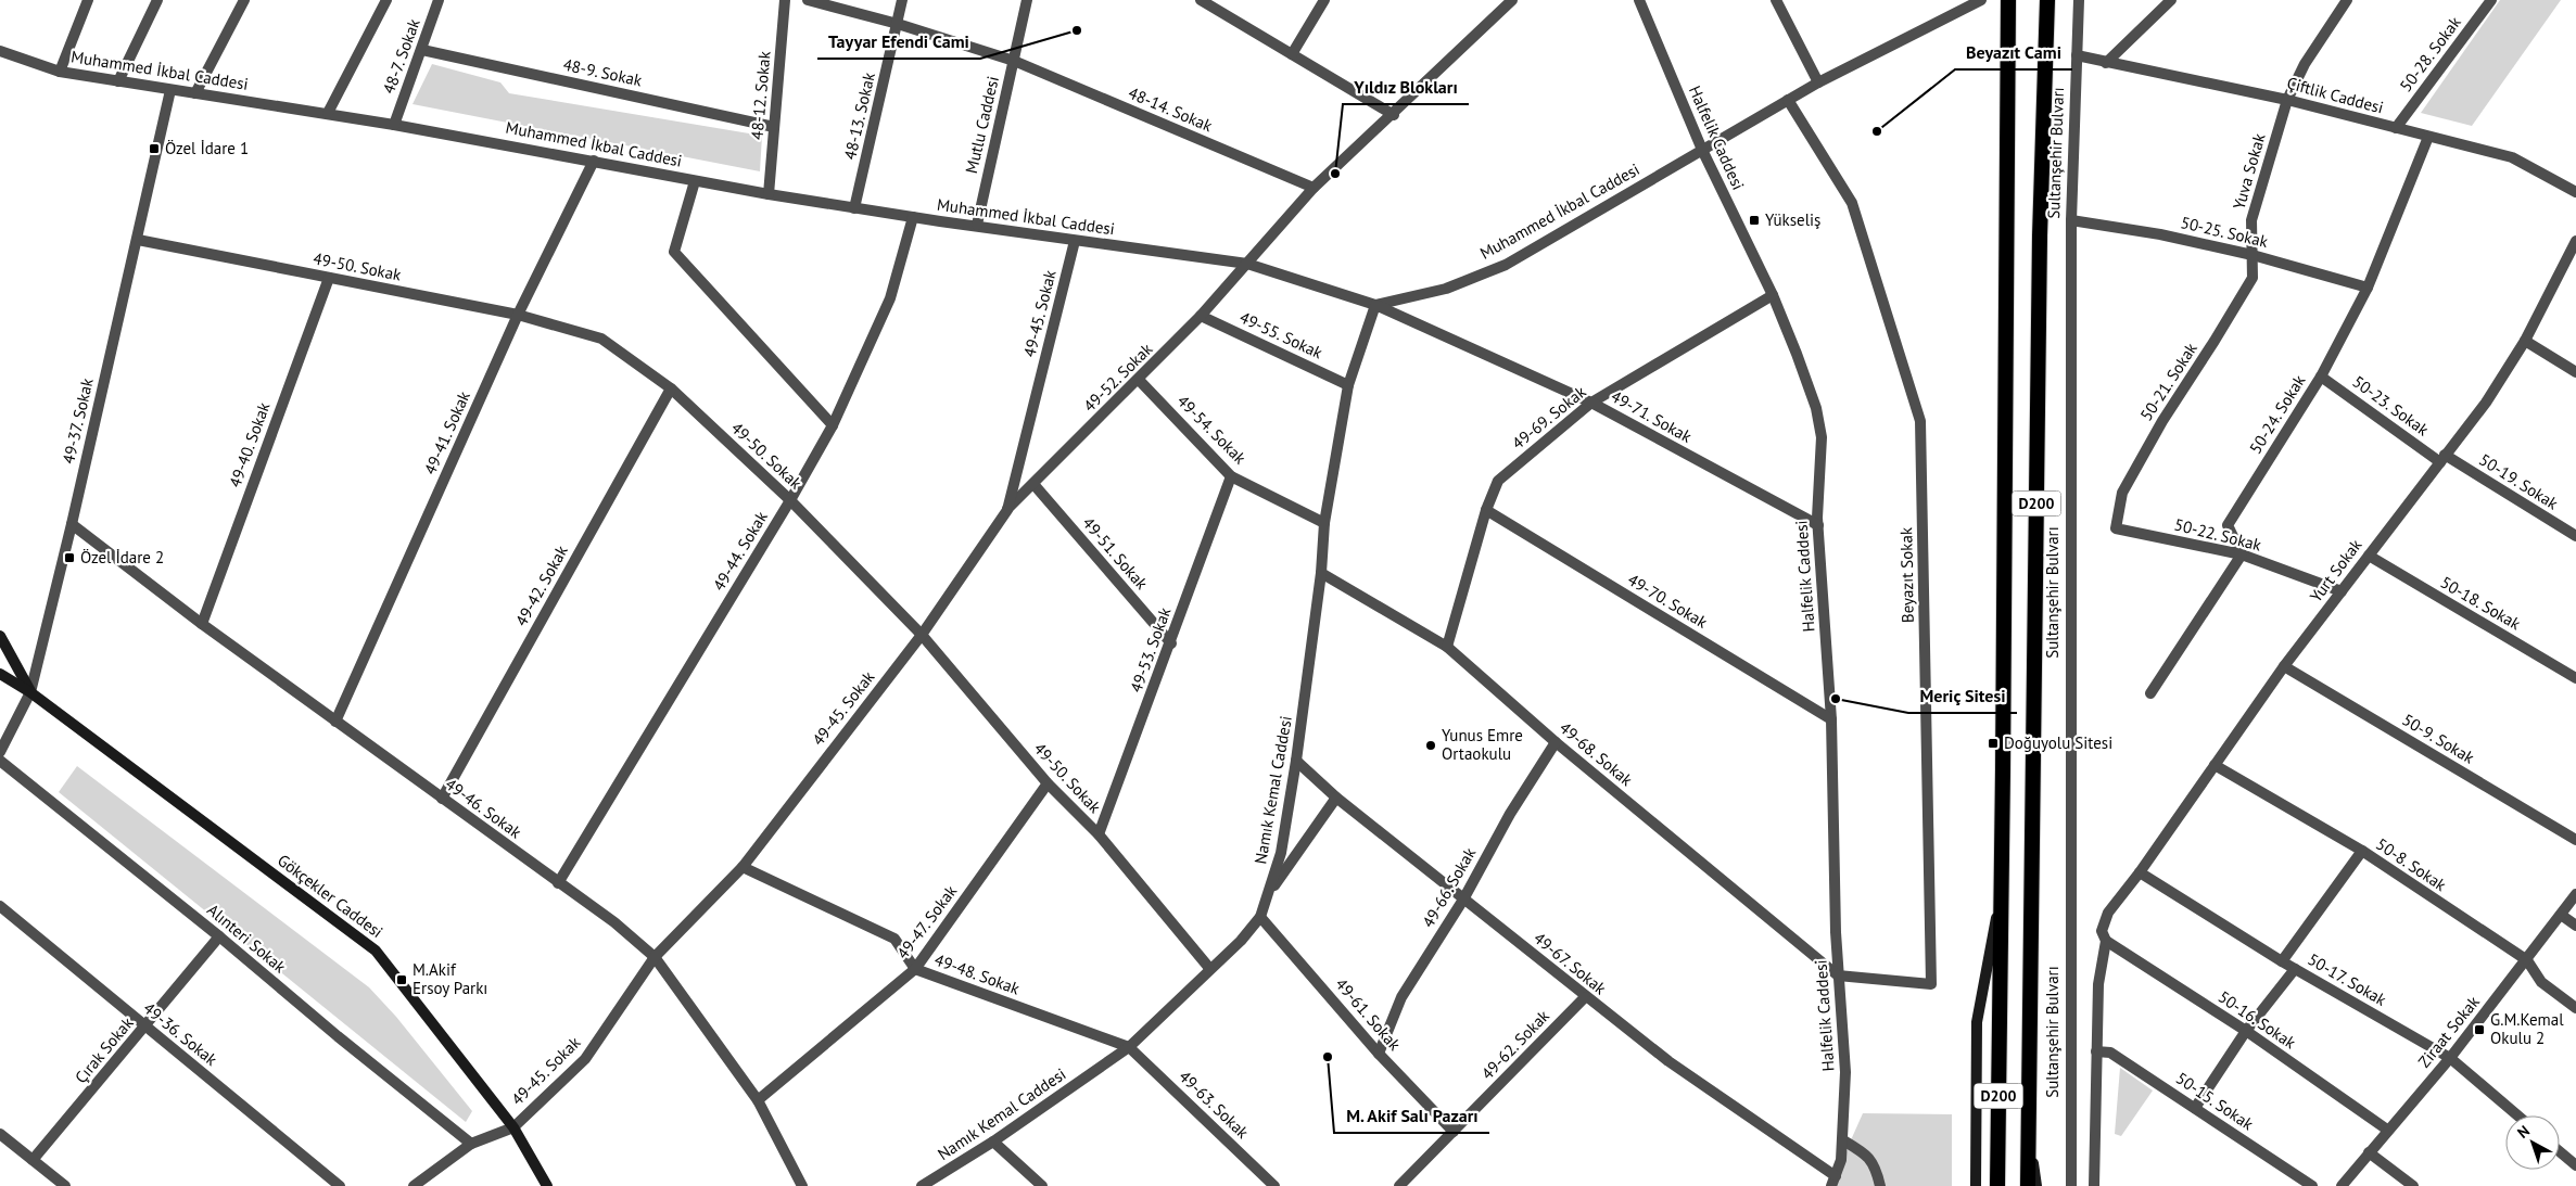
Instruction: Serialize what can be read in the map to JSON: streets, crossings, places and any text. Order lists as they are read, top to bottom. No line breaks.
{"streets":{"highway":["Sultanşehir Bulvarı","D200"],"main road":["Gökçekler Caddesi"],"street":["50-28. Sokak","48-7. Sokak","Muhammed İkbal Caddesi","48-9. Sokak","48-12. Sokak","Çiftlik Caddesi","48-14. Sokak","48-13. Sokak","Mutlu Caddesi","Halfelik Caddesi","Yuva Sokak","50-25. Sokak","49-50. Sokak","49-45. Sokak","49-55. Sokak","49-52. Sokak","50-21. Sokak","50-23. Sokak","50-24. Sokak","49-71. Sokak","49-69. Sokak","49-37. Sokak","49-54. Sokak","49-41. Sokak","49-40. Sokak","50-19. Sokak","50-22. Sokak","49-44. Sokak","49-51. Sokak","Yurt Sokak","Beyazıt Sokak","49-42. Sokak","49-70. Sokak","50-18. Sokak","49-53. Sokak","50-9. Sokak","49-68. Sokak","Namık Kemal Caddesi","49-46. Sokak","50-8. Sokak","49-66. Sokak","49-47. Sokak","Alınteri Sokak","49-67. Sokak","49-48. Sokak","50-17. Sokak","49-61. Sokak","50-16. Sokak","Ziraat Sokak","49-36. Sokak","49-62. Sokak","Çırak Sokak","50-15. Sokak","49-63. Sokak"]},"crossings":[["50-28. Sokak","Çiftlik Caddesi"],["48-7. Sokak","Muhammed İkbal Caddesi"],["48-7. Sokak","48-9. Sokak"],["Muhammed İkbal Caddesi","48-12. Sokak"],["Muhammed İkbal Caddesi","48-13. Sokak"],["Muhammed İkbal Caddesi","Mutlu Caddesi"],["Muhammed İkbal Caddesi","Halfelik Caddesi"],["Muhammed İkbal Caddesi","49-45. Sokak"],["Muhammed İkbal Caddesi","49-52. Sokak"],["Muhammed İkbal Caddesi","49-71. Sokak"],["Muhammed İkbal Caddesi","49-37. Sokak"],["Muhammed İkbal Caddesi","49-41. Sokak"],["Muhammed İkbal Caddesi","49-44. Sokak"],["Muhammed İkbal Caddesi","Beyazıt Sokak"],["Muhammed İkbal Caddesi","Namık Kemal Caddesi"],["48-9. Sokak","48-12. Sokak"],["Çiftlik Caddesi","Sultanşehir Bulvarı"],["Çiftlik Caddesi","Yuva Sokak"],["Çiftlik Caddesi","50-24. Sokak"],["48-14. Sokak","48-13. Sokak"],["48-14. Sokak","Mutlu Caddesi"],["48-14. Sokak","49-52. Sokak"],["Halfelik Caddesi","49-71. Sokak"],["Halfelik Caddesi","49-69. Sokak"],["Halfelik Caddesi","Beyazıt Sokak"],["Halfelik Caddesi","49-70. Sokak"],["Halfelik Caddesi","49-68. Sokak"],["Halfelik Caddesi","49-67. Sokak"],["Sultanşehir Bulvarı","50-25. Sokak"],["Yuva Sokak","50-25. Sokak"],["Yuva Sokak","50-21. Sokak"],["50-25. Sokak","50-21. Sokak"],["50-25. Sokak","50-24. Sokak"],["49-50. Sokak","49-45. Sokak"],["49-50. Sokak","49-37. Sokak"],["49-50. Sokak","49-41. Sokak"],["49-50. Sokak","49-40. Sokak"],["49-50. Sokak","49-44. Sokak"],["49-50. Sokak","49-42. Sokak"],["49-50. Sokak","49-53. Sokak"],["49-50. Sokak","Namık Kemal Caddesi"],["49-50. Sokak","49-47. Sokak"],["49-45. Sokak","49-52. Sokak"],["49-45. Sokak","49-46. Sokak"],["49-45. Sokak","Gökçekler Caddesi"],["49-45. Sokak","49-48. Sokak"],["49-55. Sokak","49-52. Sokak"],["49-55. Sokak","Namık Kemal Caddesi"],["49-52. Sokak","49-54. Sokak"],["49-52. Sokak","49-51. Sokak"],["50-21. Sokak","50-22. Sokak"],["50-23. Sokak","50-24. Sokak"],["50-23. Sokak","50-19. Sokak"],["50-23. Sokak","Yurt Sokak"],["50-24. Sokak","50-22. Sokak"],["49-71. Sokak","49-69. Sokak"],["49-71. Sokak","Namık Kemal Caddesi"],["49-69. Sokak","49-70. Sokak"],["49-69. Sokak","49-68. Sokak"],["49-37. Sokak","49-46. Sokak"],["49-37. Sokak","Gökçekler Caddesi"],["49-54. Sokak","49-53. Sokak"],["49-54. Sokak","Namık Kemal Caddesi"],["49-41. Sokak","49-46. Sokak"],["49-40. Sokak","49-46. Sokak"],["50-19. Sokak","Yurt Sokak"],["50-22. Sokak","Yurt Sokak"],["49-44. Sokak","49-46. Sokak"],["49-51. Sokak","49-53. Sokak"],["Yurt Sokak","50-18. Sokak"],["Yurt Sokak","50-9. Sokak"],["Yurt Sokak","50-8. Sokak"],["Yurt Sokak","50-17. Sokak"],["Yurt Sokak","50-16. Sokak"],["Beyazıt Sokak","49-68. Sokak"],["49-42. Sokak","49-46. Sokak"],["49-68. Sokak","Namık Kemal Caddesi"],["49-68. Sokak","49-66. Sokak"],["Namık Kemal Caddesi","49-67. Sokak"],["Namık Kemal Caddesi","49-48. Sokak"],["Namık Kemal Caddesi","49-61. Sokak"],["Namık Kemal Caddesi","49-63. Sokak"],["49-46. Sokak","49-47. Sokak"],["50-8. Sokak","Ziraat Sokak"],["49-66. Sokak","49-67. Sokak"],["49-66. Sokak","49-61. Sokak"],["49-47. Sokak","49-48. Sokak"],["Alınteri Sokak","Çırak Sokak"],["49-67. Sokak","49-62. Sokak"],["49-48. Sokak","49-63. Sokak"],["50-17. Sokak","Ziraat Sokak"],["49-61. Sokak","49-62. Sokak"],["50-16. Sokak","Ziraat Sokak"],["49-36. Sokak","Çırak Sokak"]],"places":{"other":["Tayyar Efendi Cami","Beyazıt Cami","Yıldız Blokları","Meriç Sitesi","Yunus Emre Ortaokulu","M. Akif Salı Pazarı"],"transit":["Özel İdare 1","Yükseliş","Özel İdare 2","Doğuyolu Sitesi","M.Akif Ersoy Parkı","G.M.Kemal Okulu 2"]},"north":"top left"}
